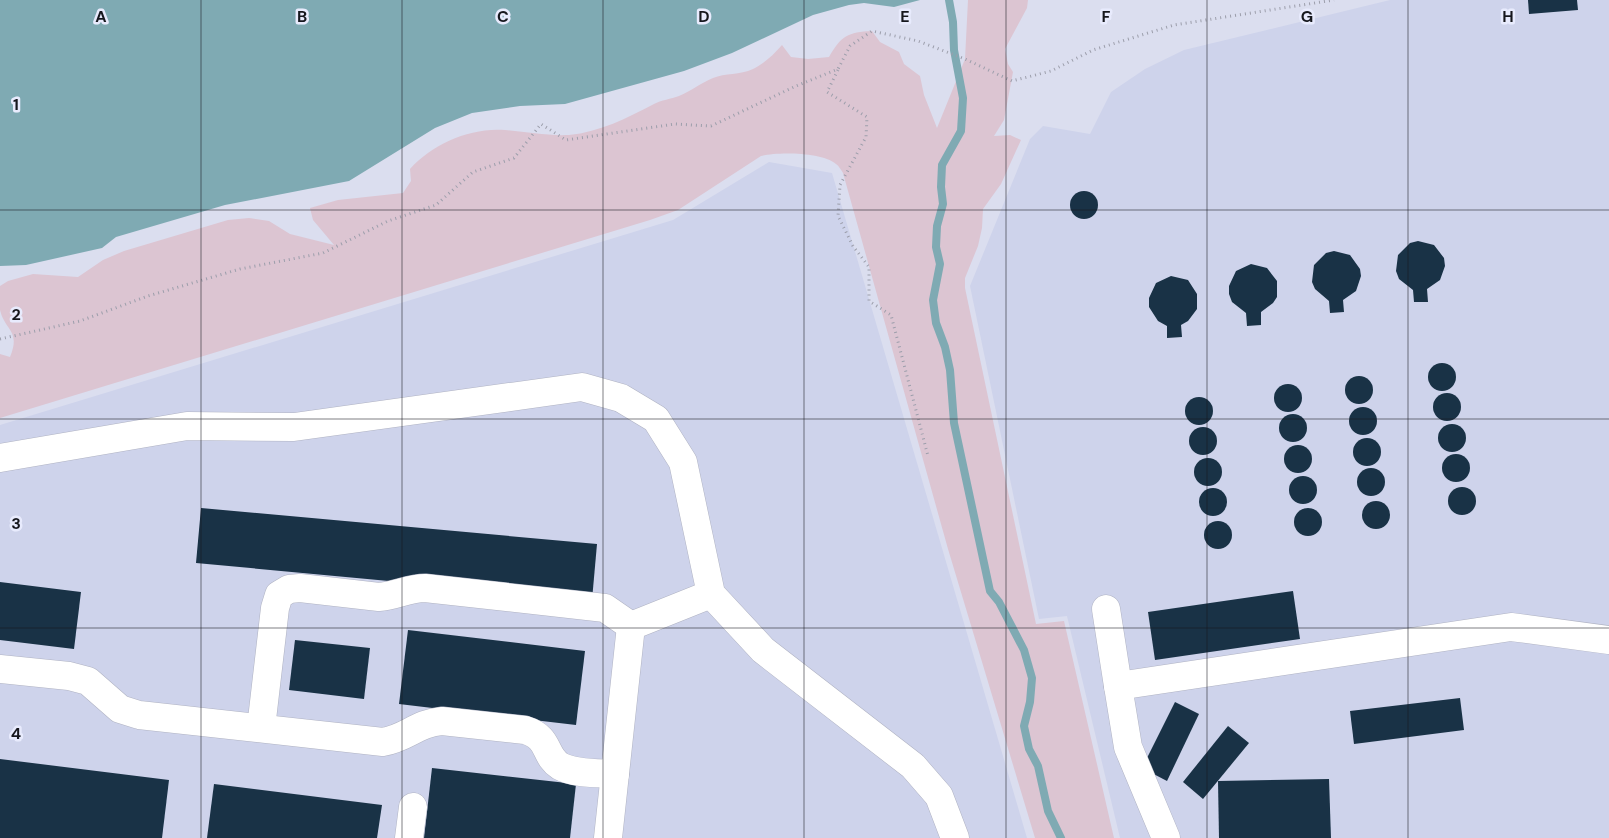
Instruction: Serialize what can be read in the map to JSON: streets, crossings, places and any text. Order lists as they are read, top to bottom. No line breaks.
{"grid":{"columns":["A","B","C","D","E","F","G","H"],"rows":["1","2","3","4"]}}
